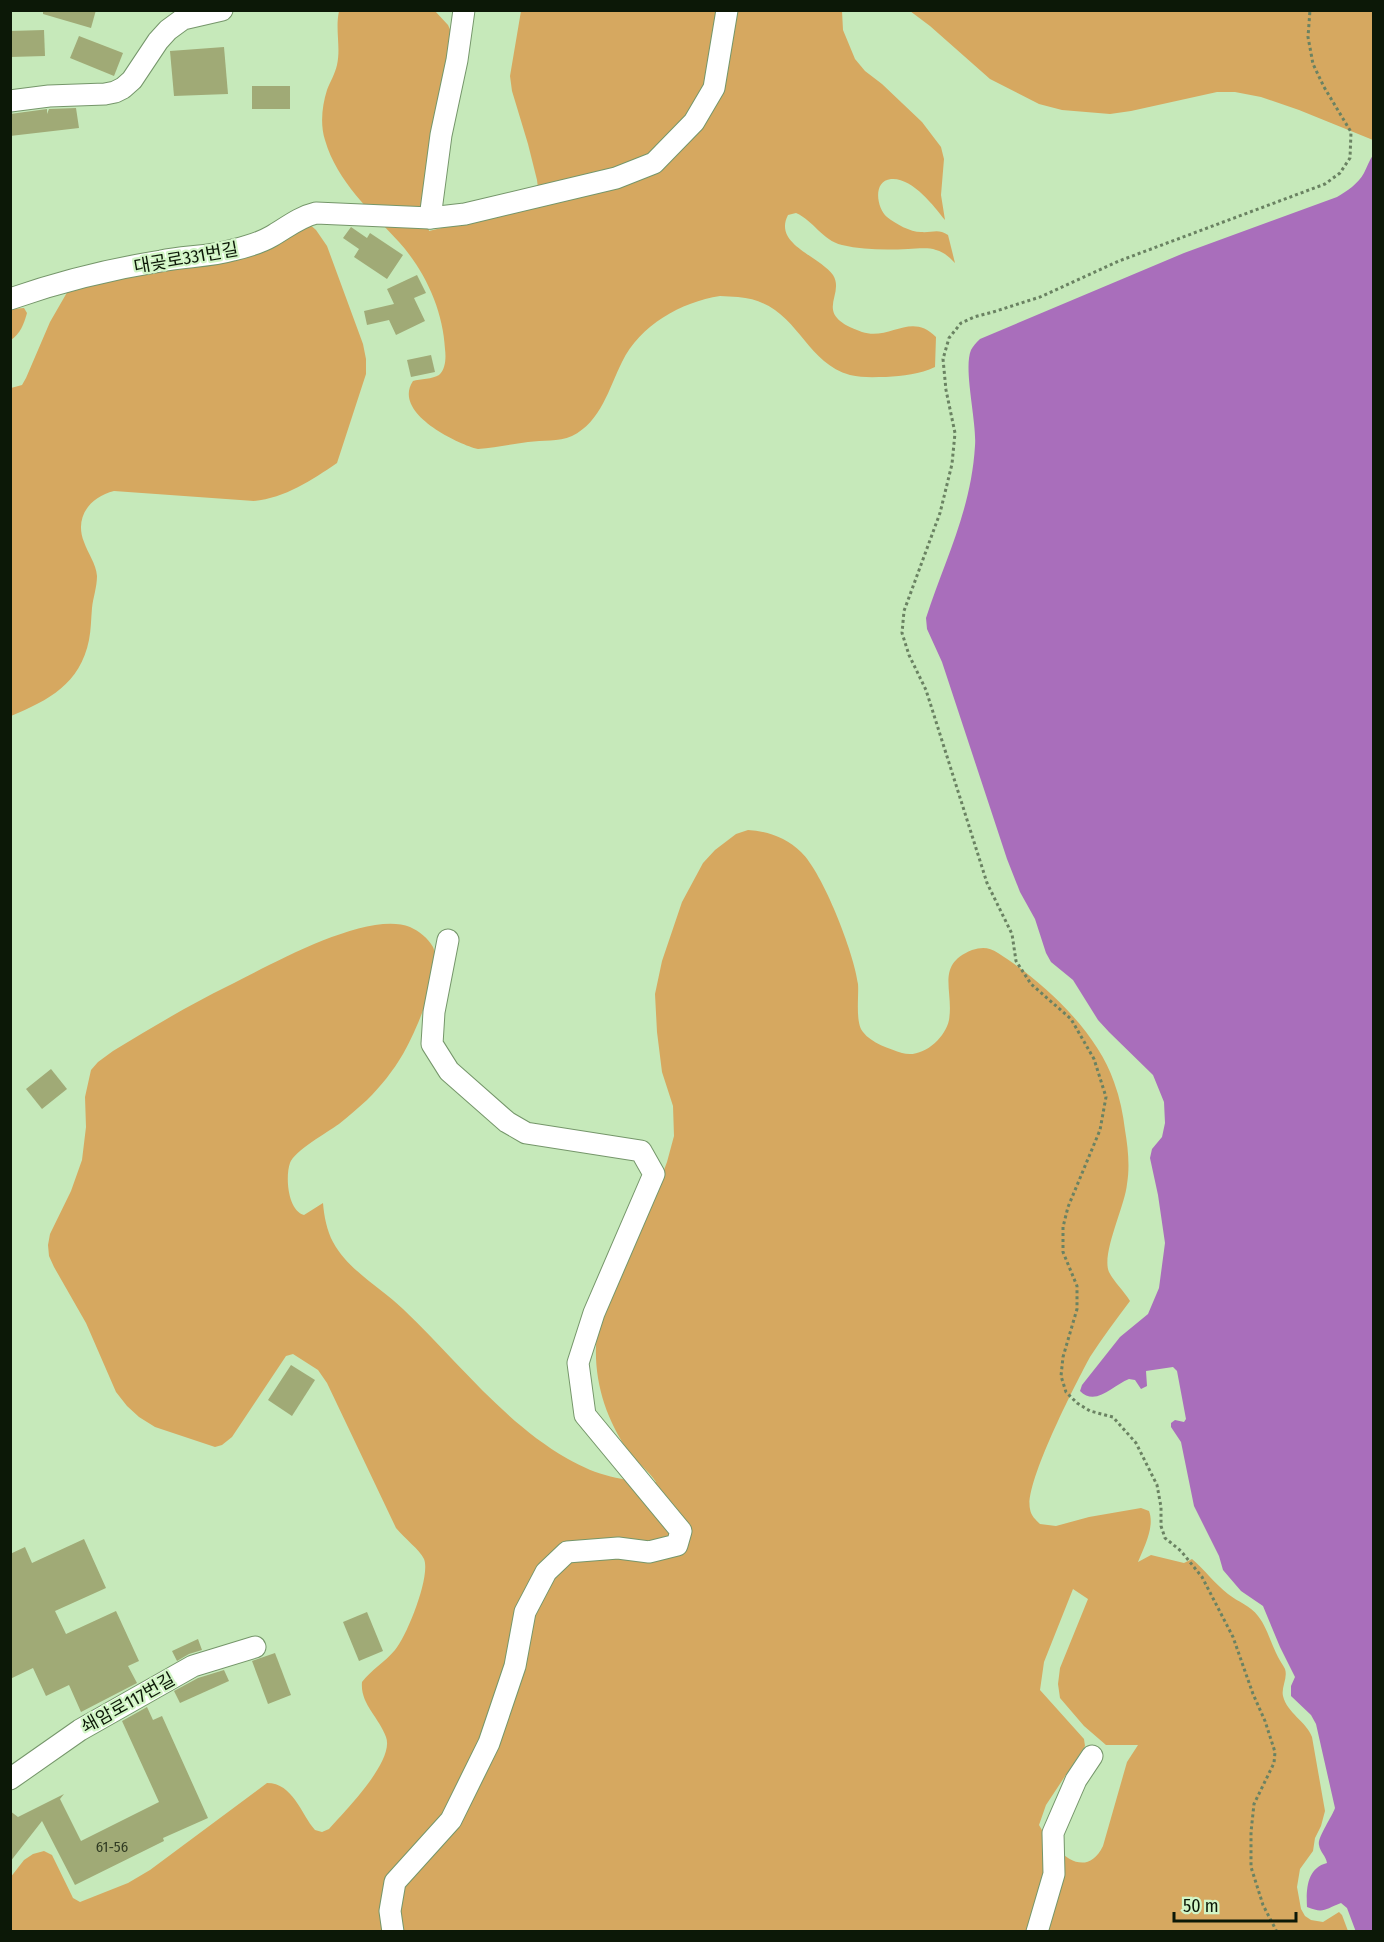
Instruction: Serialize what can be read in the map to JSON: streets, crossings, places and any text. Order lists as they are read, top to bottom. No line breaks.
{"streets":{"lane":["대곶로331번길","쇄암로117번길"]},"house_numbers":["61-56"],"scale_bar":"50 m"}
